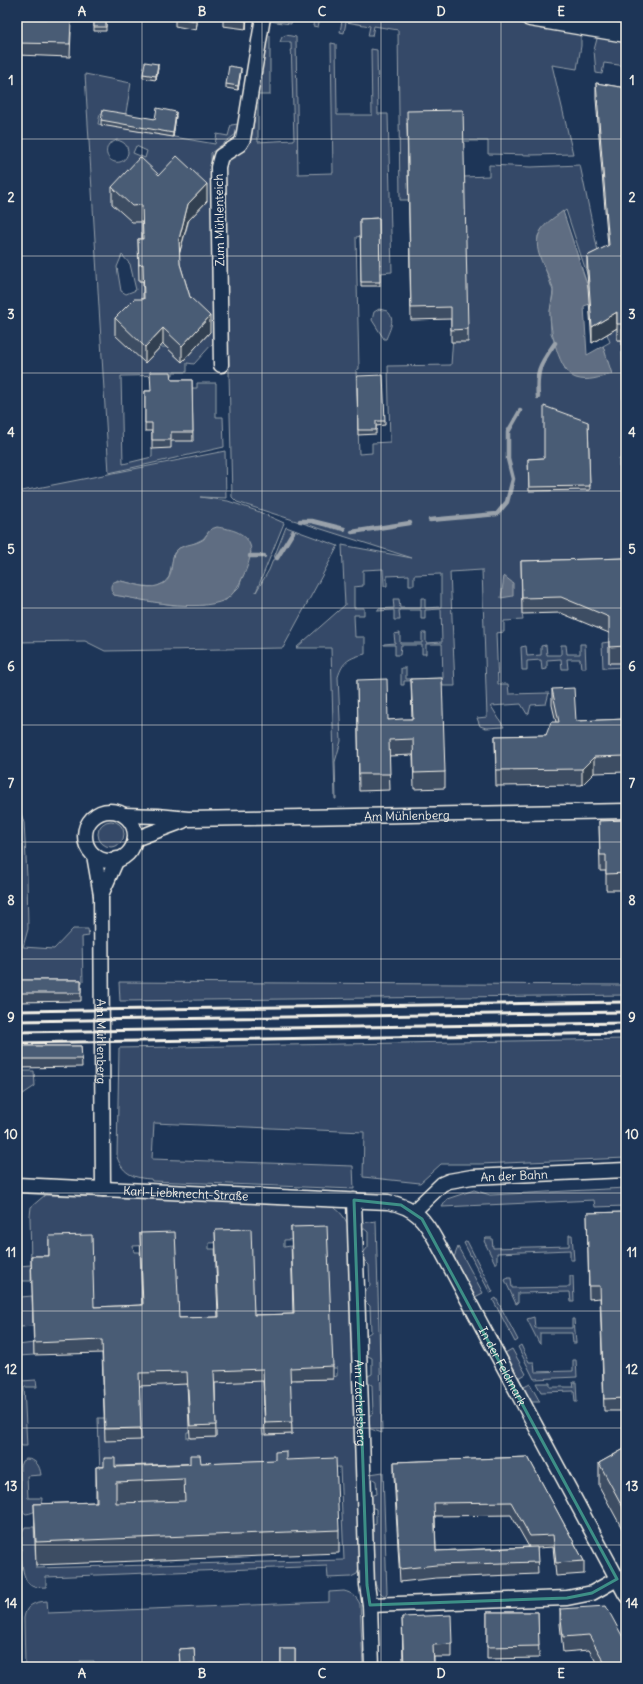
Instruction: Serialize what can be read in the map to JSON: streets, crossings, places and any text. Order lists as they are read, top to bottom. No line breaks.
{"streets":{"street":["Zum Mühlenteich","Am Mühlenberg","An der Bahn","Karl-Liebknecht-Straße","In der Feldmark","Am Zachelsberg"]},"crossings":[["Am Mühlenberg","Karl-Liebknecht-Straße"],["An der Bahn","In der Feldmark"],["Karl-Liebknecht-Straße","In der Feldmark"],["Karl-Liebknecht-Straße","Am Zachelsberg"],["In der Feldmark","Am Zachelsberg"]],"grid":{"columns":["A","B","C","D","E"],"rows":["1","2","3","4","5","6","7","8","9","10","11","12","13","14"]}}
